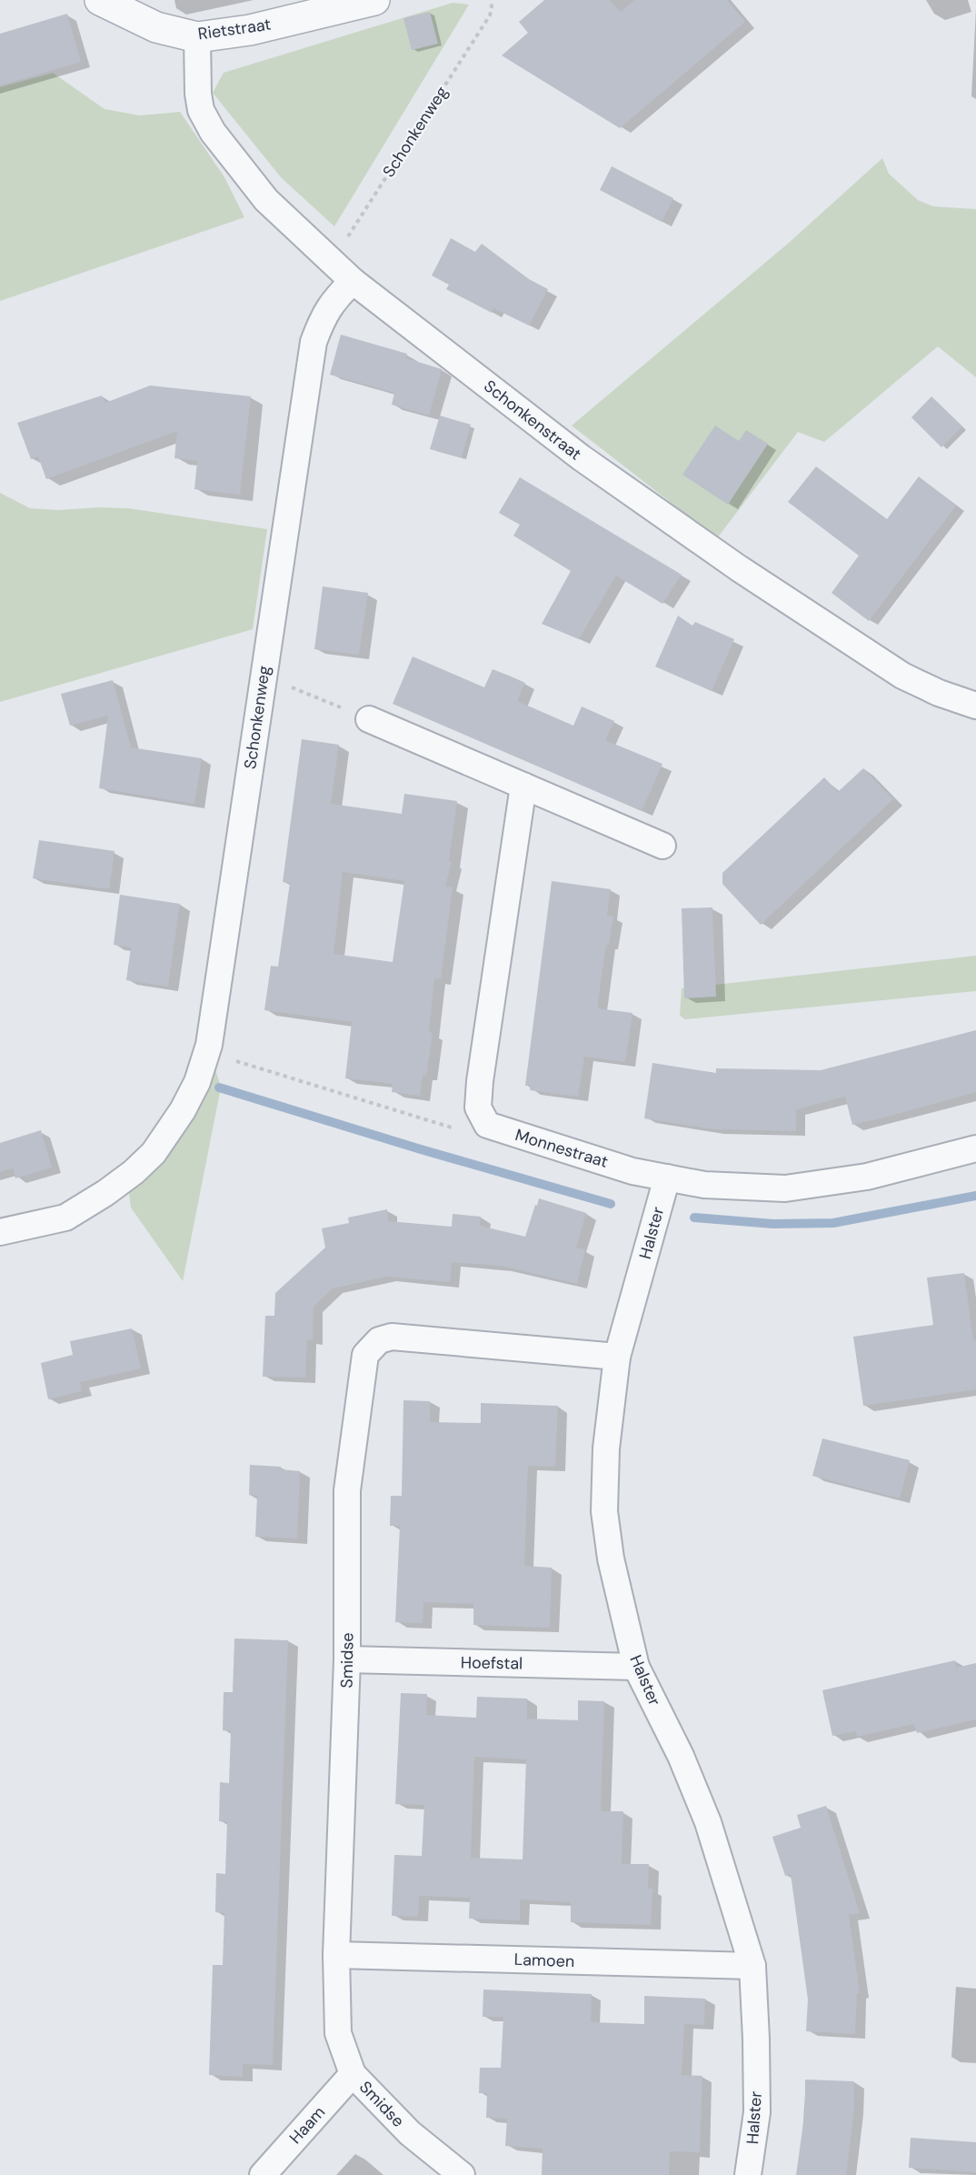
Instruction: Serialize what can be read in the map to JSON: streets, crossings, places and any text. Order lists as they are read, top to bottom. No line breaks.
{"streets":{"street":["Rietstraat","Schonkenweg","Schonkenstraat","Monnestraat","Halster","Smidse","Hoefstal","Lamoen","Haam"]},"crossings":[["Rietstraat","Schonkenstraat"],["Schonkenweg","Schonkenstraat"],["Monnestraat","Halster"],["Halster","Smidse"],["Halster","Hoefstal"],["Halster","Lamoen"],["Smidse","Hoefstal"],["Smidse","Lamoen"],["Smidse","Haam"]]}
